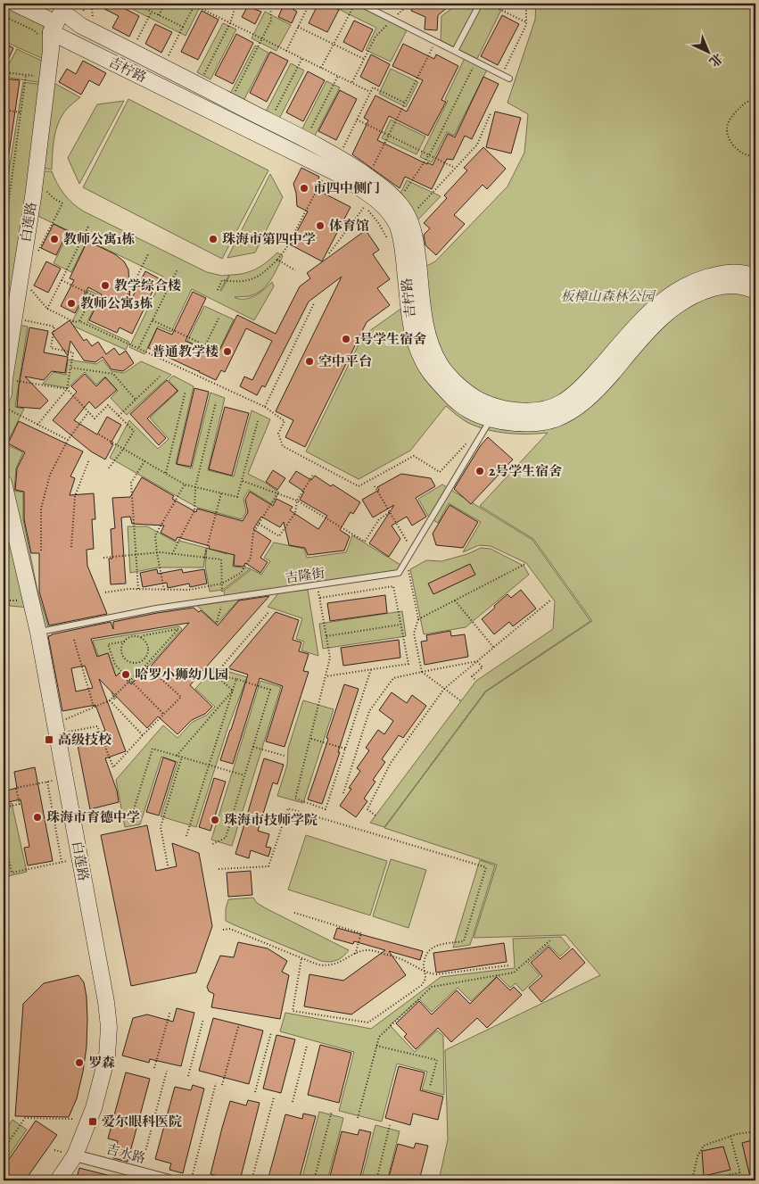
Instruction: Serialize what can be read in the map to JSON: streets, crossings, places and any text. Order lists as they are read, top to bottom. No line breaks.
{"streets":{"main road":["吉柠路","白莲路"],"street":["吉水路"],"lane":["吉隆街"]},"crossings":[["吉柠路","白莲路"],["吉柠路","吉隆街"],["白莲路","吉隆街"],["白莲路","吉水路"]],"parks":["板樟山森林公园"],"places":{"other":["市四中侧门","体育馆","教师公寓1栋","珠海市第四中学","教学综合楼","教师公寓3栋","1号学生宿舍","普通教学楼","空中平台","2号学生宿舍","哈罗小狮幼儿园","珠海市育德中学","珠海市技师学院","罗森"],"transit":["高级技校","爱尔眼科医院"]},"north":"bottom right"}
